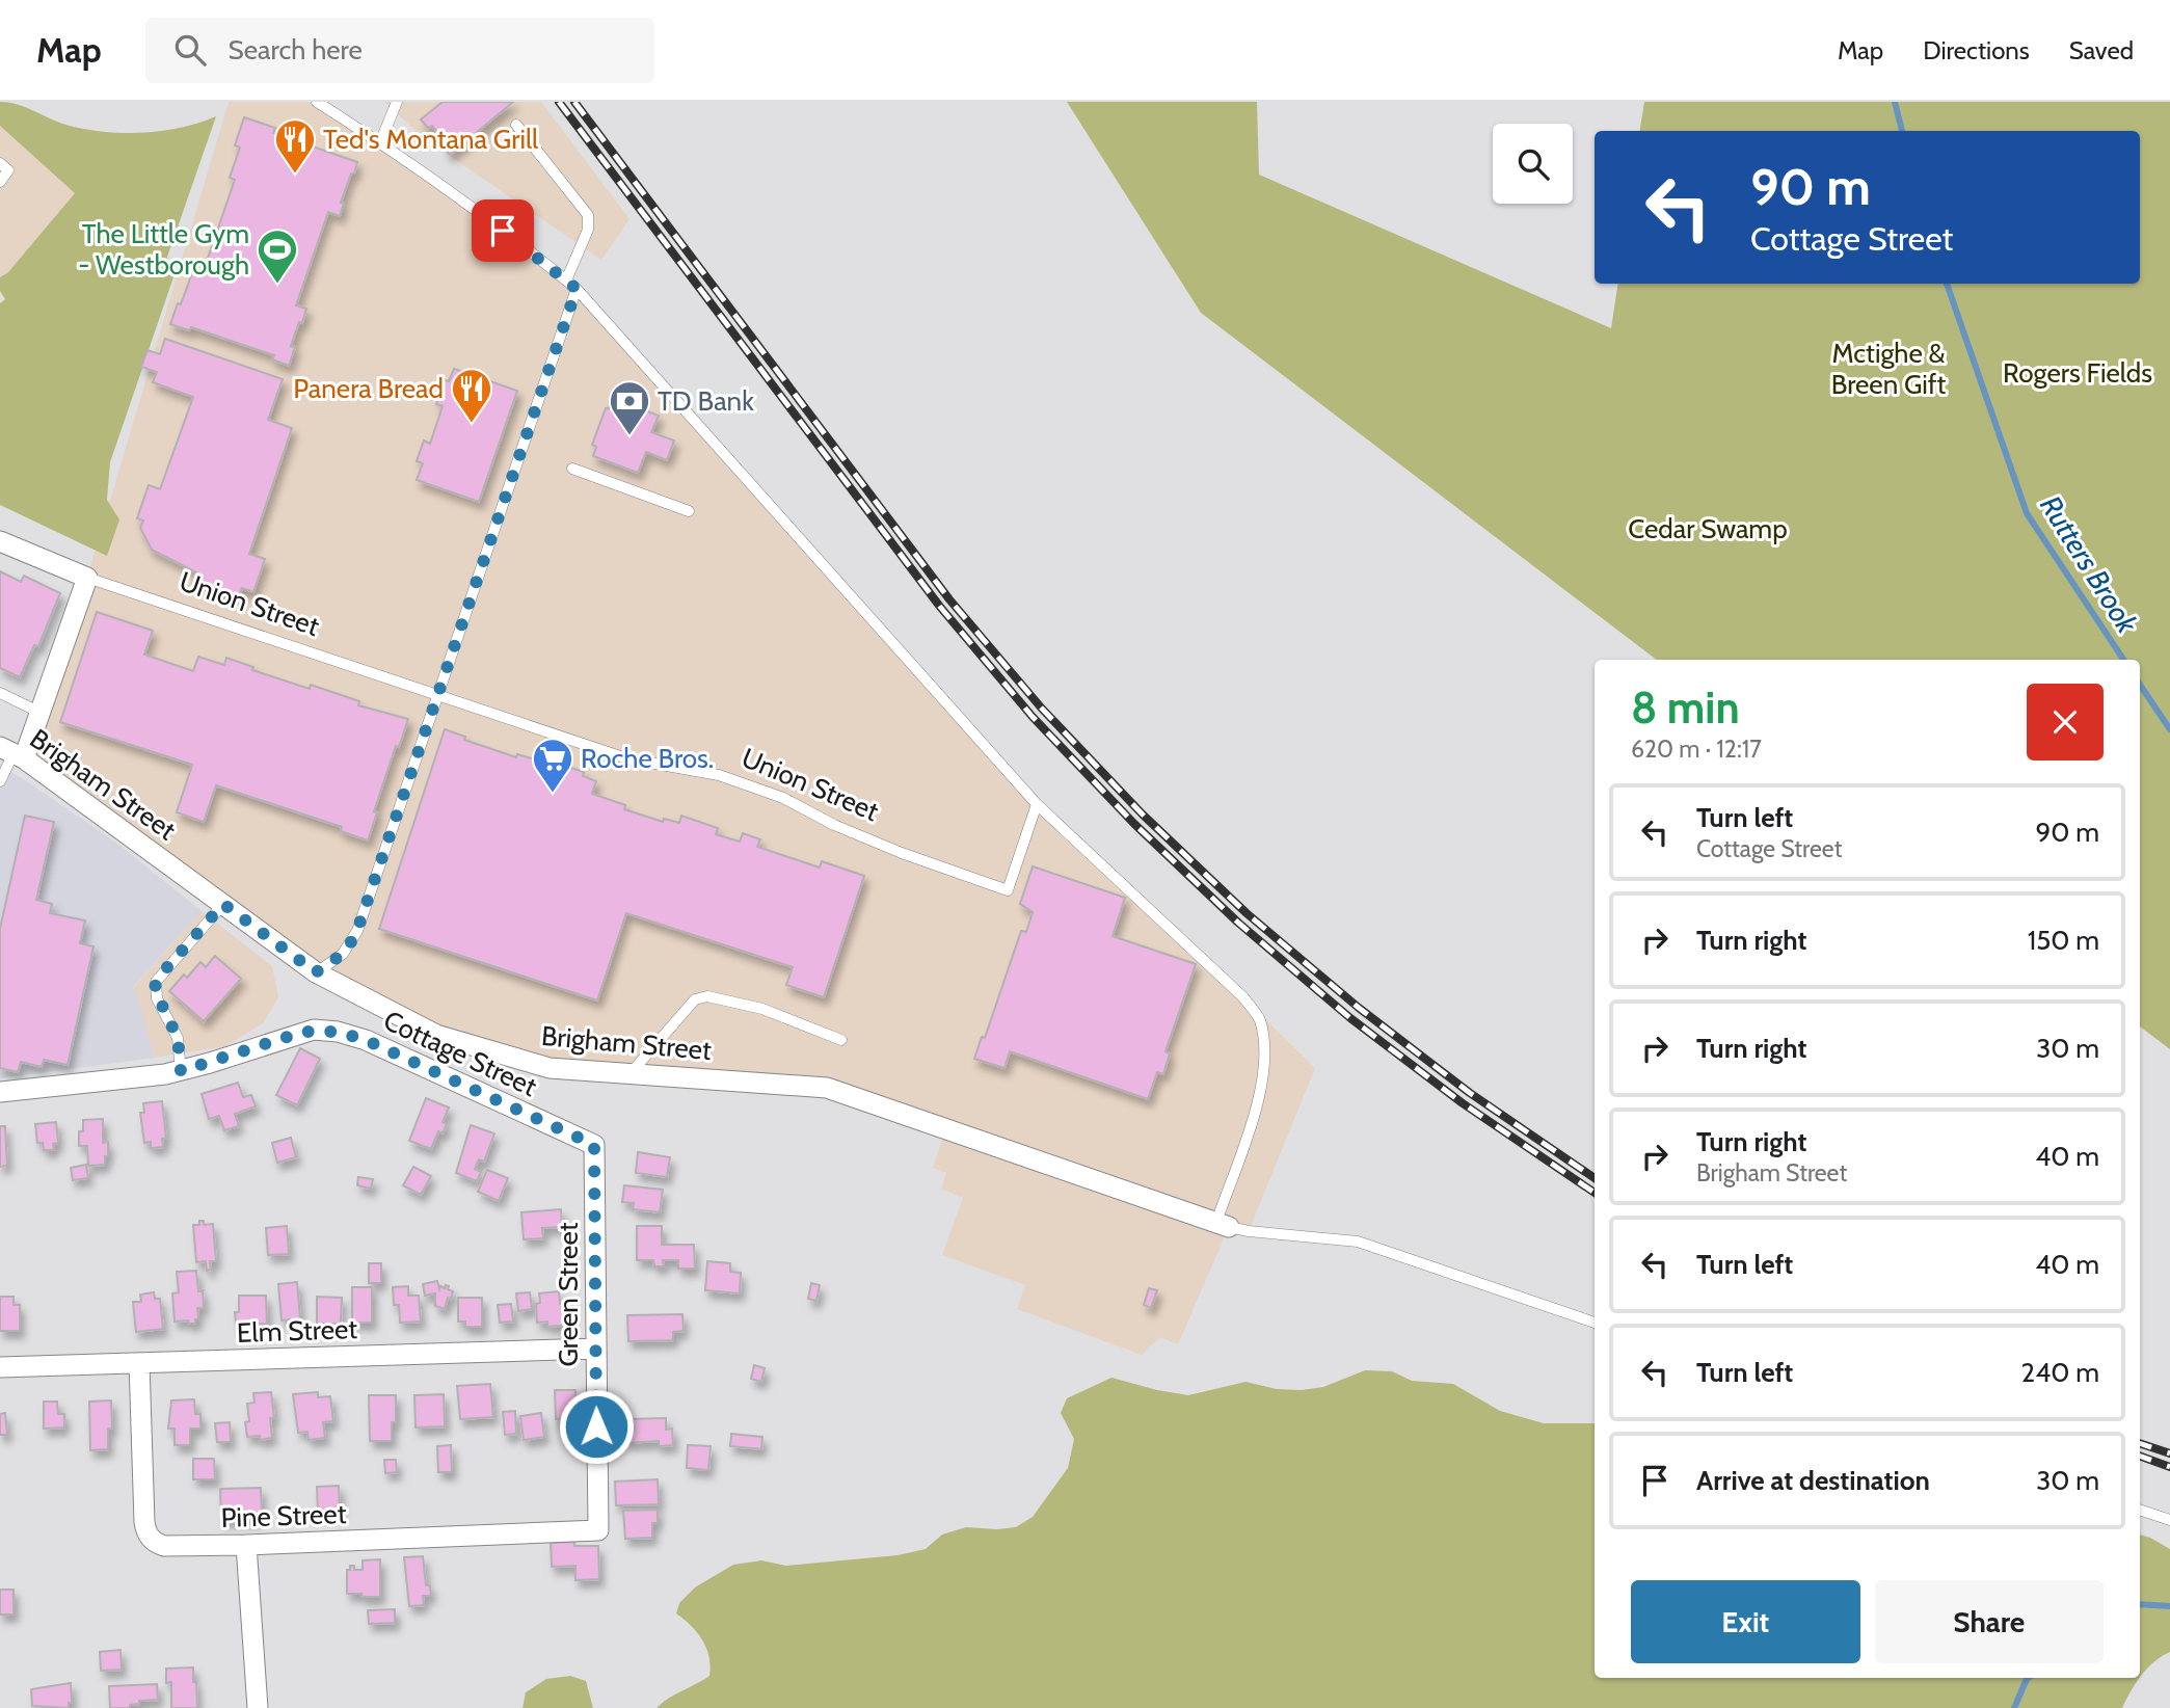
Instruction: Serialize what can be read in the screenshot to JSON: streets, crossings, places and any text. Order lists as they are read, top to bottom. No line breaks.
{"streets":{"street":["Union Street","Brigham Street","Cottage Street","Green Street","Elm Street","Pine Street"]},"crossings":[["Cottage Street","Green Street"],["Green Street","Elm Street"],["Green Street","Pine Street"],["Elm Street","Pine Street"]],"water":["Rutters Brook"],"parks":["Mctighe & Breen Gift","Rogers Fields","Cedar Swamp"],"places":{"restaurant":["Ted's Montana Grill","Panera Bread"],"sports":["The Little Gym - Westborough"],"bank":["TD Bank"],"supermarket":["Roche Bros."]},"page":{"header":"Map","search":"Search here","nav":["Map","Directions","Saved"],"turn":["90 m","Cottage Street"],"heading":["8 min","620 m · 12:17"],"list":[{"name":"Turn left","note":"Cottage Street","value":"90 m"},{"name":"Turn right","value":"150 m"},{"name":"Turn right","value":"30 m"},{"name":"Turn right","note":"Brigham Street","value":"40 m"},{"name":"Turn left","value":"40 m"},{"name":"Turn left","value":"240 m"},{"name":"Arrive at destination","value":"30 m"}],"buttons":["Exit","Share"]}}
